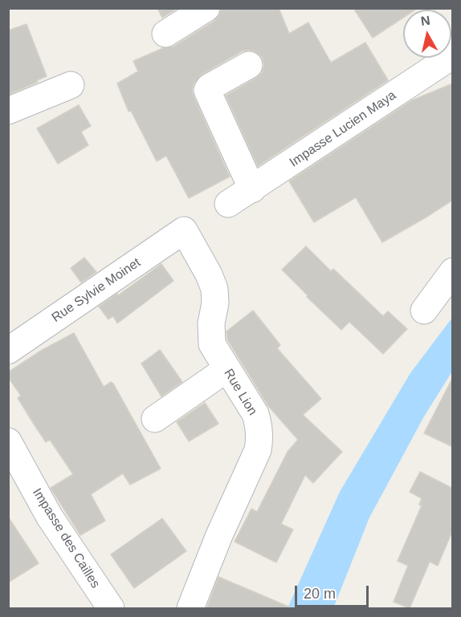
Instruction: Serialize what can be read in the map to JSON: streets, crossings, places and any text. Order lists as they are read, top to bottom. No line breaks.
{"streets":{"street":["Impasse Lucien Maya","Rue Sylvie Moinet","Rue Lion","Impasse des Cailles"]},"crossings":[["Rue Sylvie Moinet","Rue Lion"]],"scale_bar":"20 m","north":"top"}
